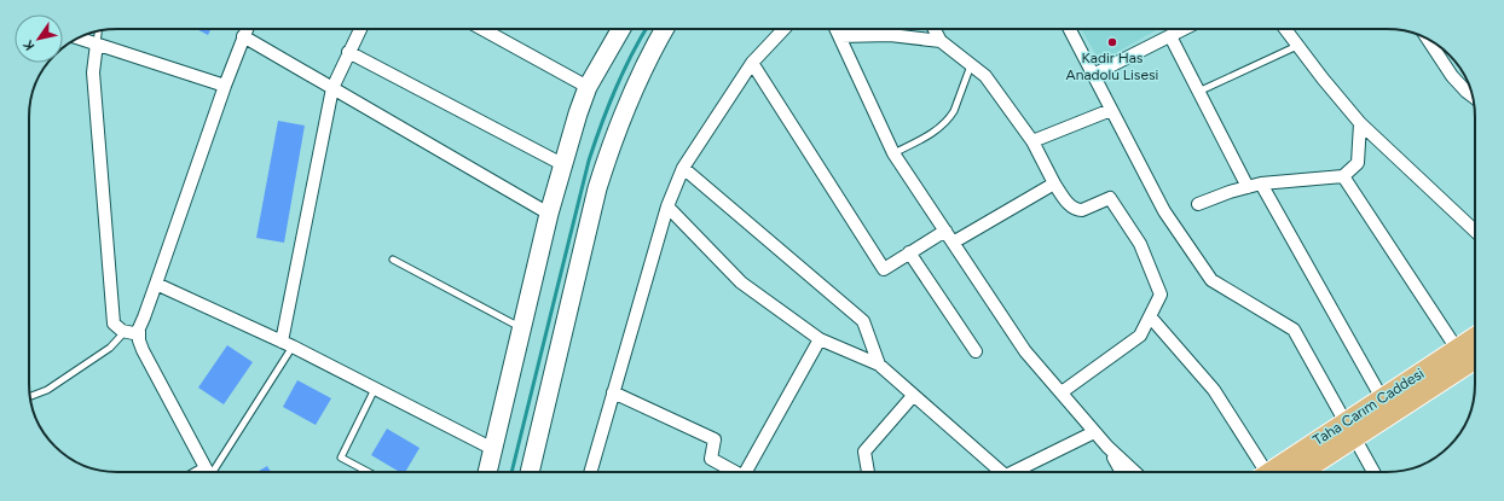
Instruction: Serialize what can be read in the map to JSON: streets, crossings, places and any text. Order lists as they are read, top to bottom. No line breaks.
{"streets":{"main road":["Taha Carım Caddesi"]},"places":["Kadir Has Anadolu Lisesi"],"north":"bottom left"}
